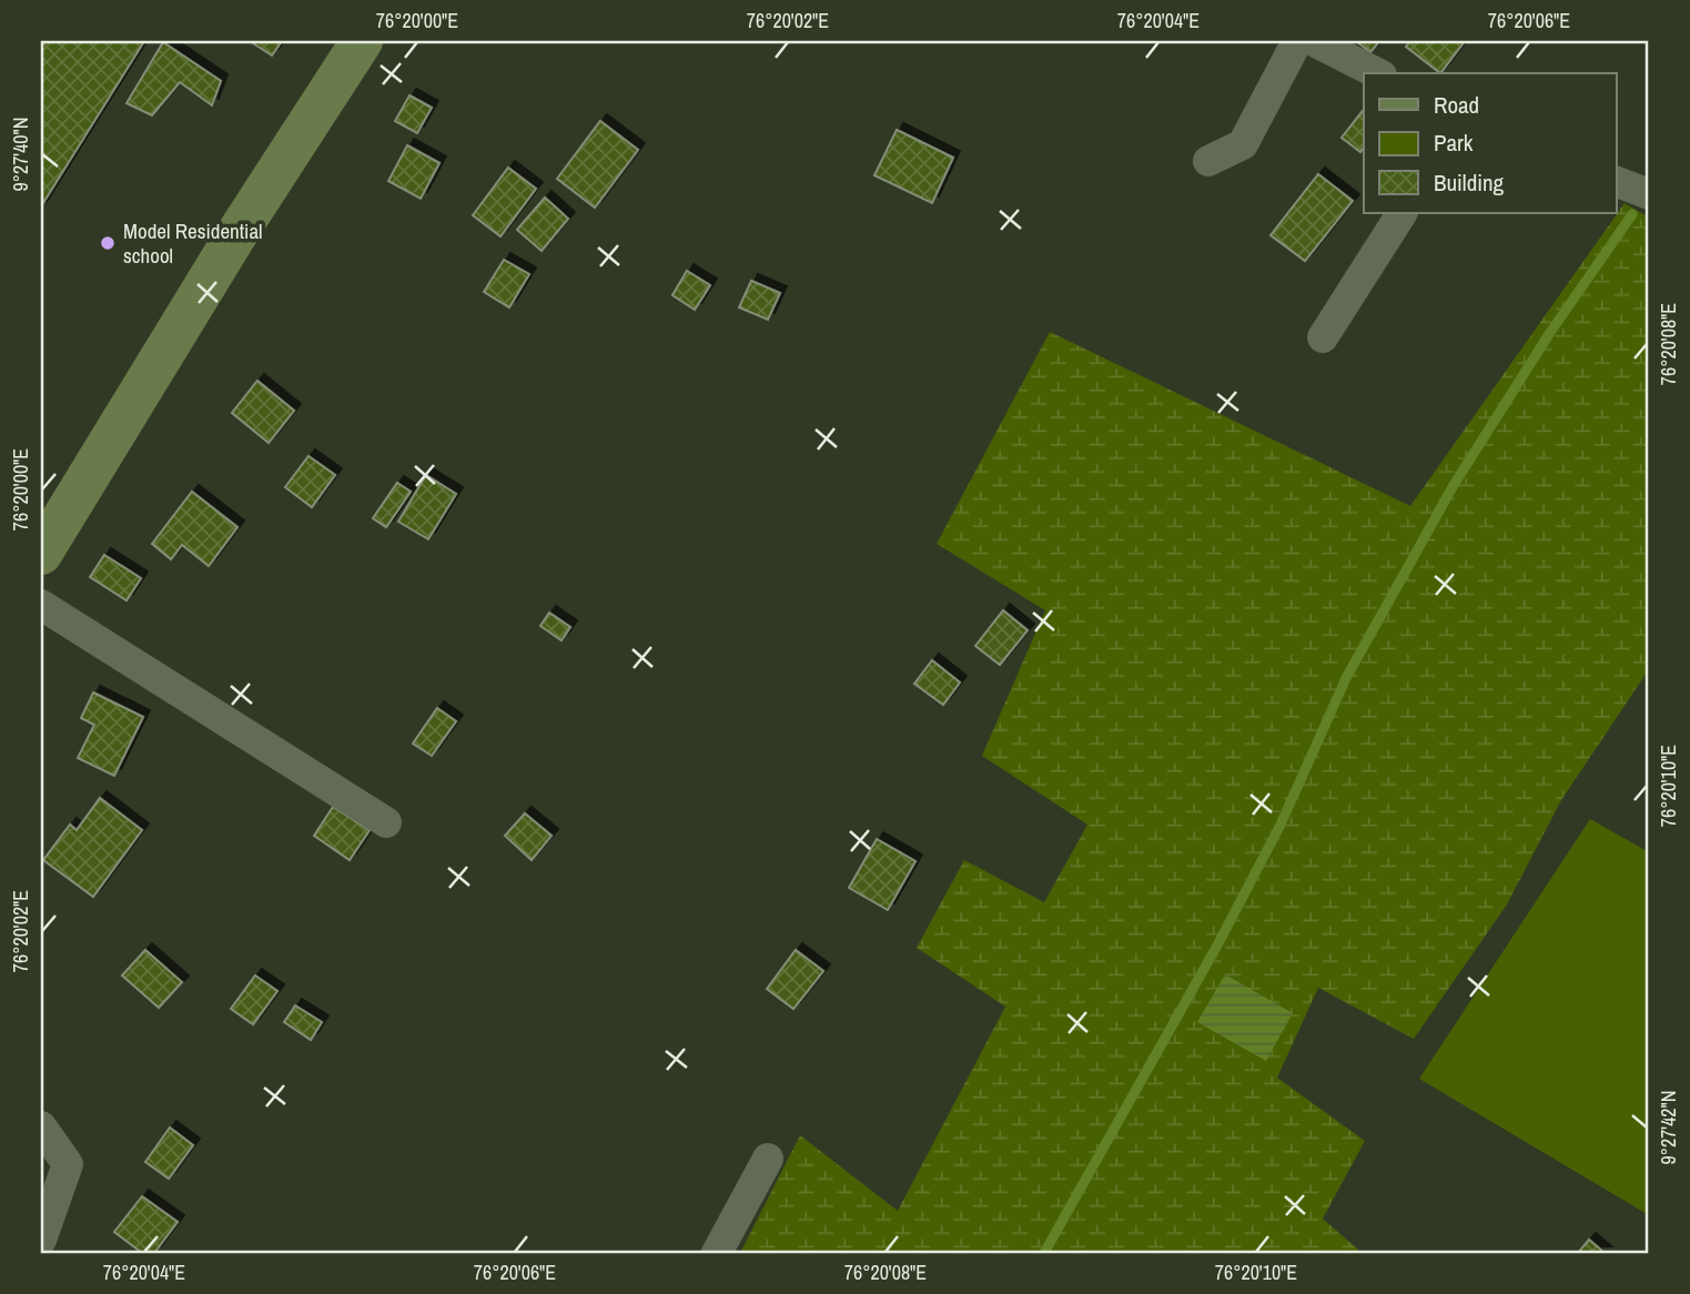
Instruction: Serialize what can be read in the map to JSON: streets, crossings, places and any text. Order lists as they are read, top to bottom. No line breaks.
{"places":["Model Residential school"],"legend":["Road","Park","Building"],"coordinates":["76°20'00\"E","76°20'02\"E","76°20'04\"E","76°20'06\"E","9°27'40\"N","76°20'08\"E","76°20'10\"E","9°27'42\"N"]}
